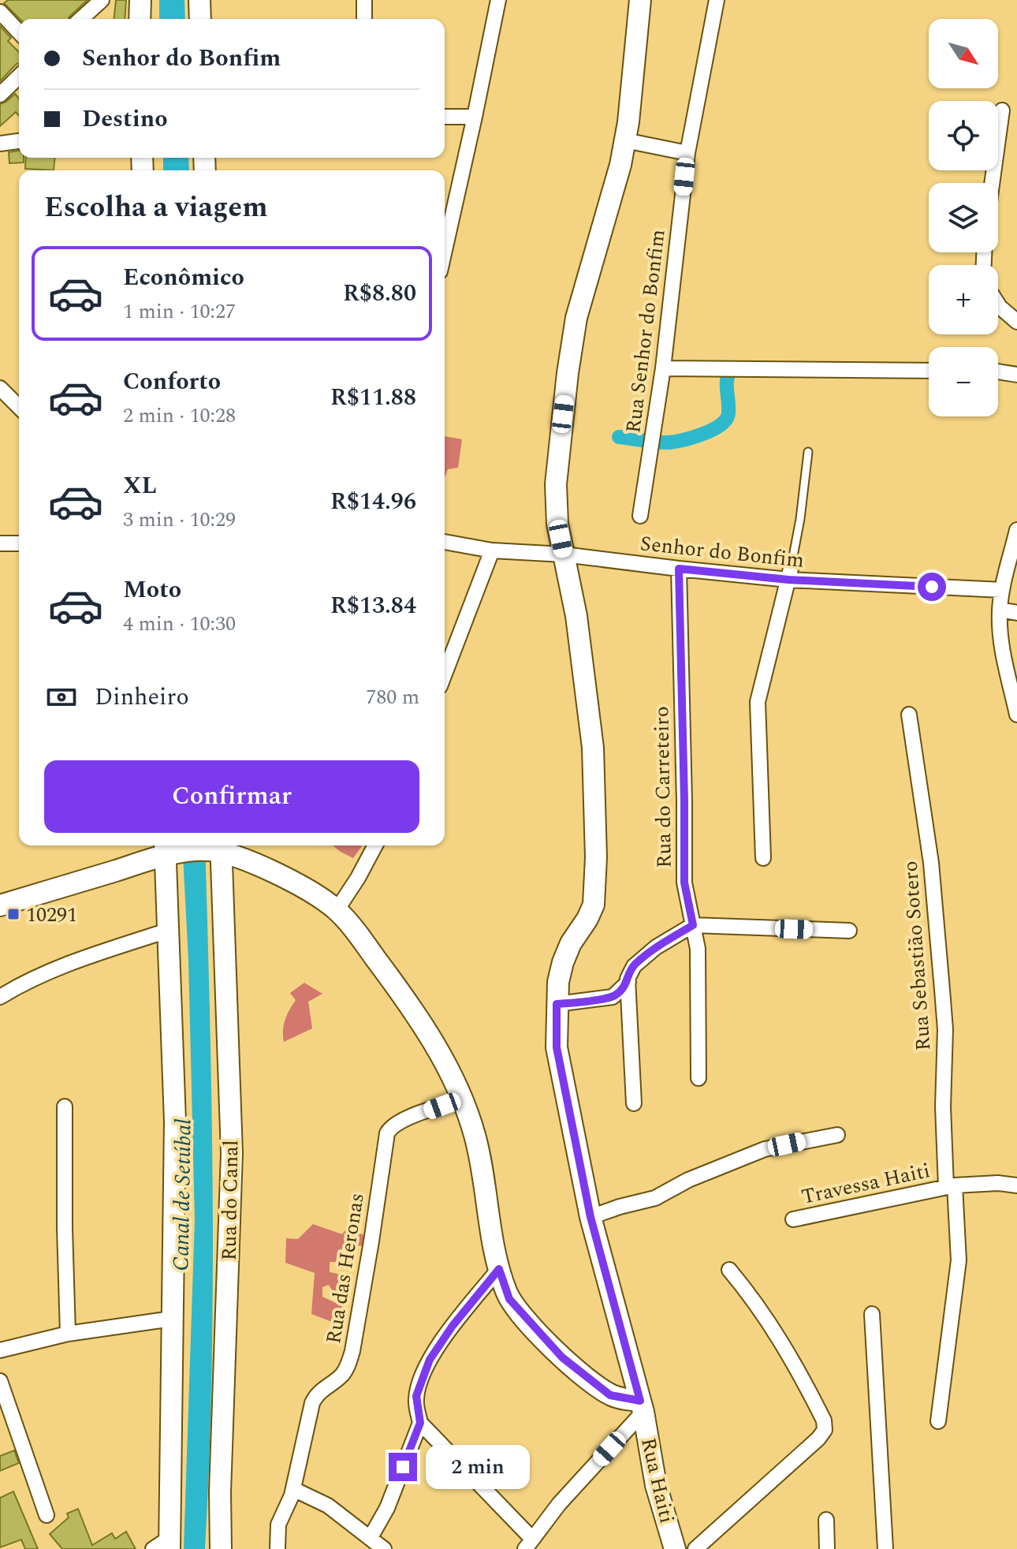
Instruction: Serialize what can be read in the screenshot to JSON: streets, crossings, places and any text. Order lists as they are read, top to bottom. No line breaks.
{"streets":{"street":["Rua Senhor do Bonfim","Senhor do Bonfim","Rua do Carreteiro","Rua Sebastião Sotero","Travessa Haiti","Rua do Canal","Rua das Heronas","Rua Haiti"]},"crossings":[["Senhor do Bonfim","Rua do Carreteiro"],["Senhor do Bonfim","Rua Haiti"],["Rua Sebastião Sotero","Travessa Haiti"]],"water":["Canal de Setúbal"],"places":{"transit":["10291"]},"north":"bottom right","page":{"map_buttons":["+","−"],"banner":["Senhor do Bonfim","Destino"],"heading":"Escolha a viagem","list":[{"name":"Econômico","note":"1 min · 10:27","value":"R$8.80"},{"name":"Conforto","note":"2 min · 10:28","value":"R$11.88"},{"name":"XL","note":"3 min · 10:29","value":"R$14.96"},{"name":"Moto","note":"4 min · 10:30","value":"R$13.84"}],"pay":["Dinheiro","780 m"],"buttons":"Confirmar","bubble":"2 min"}}
